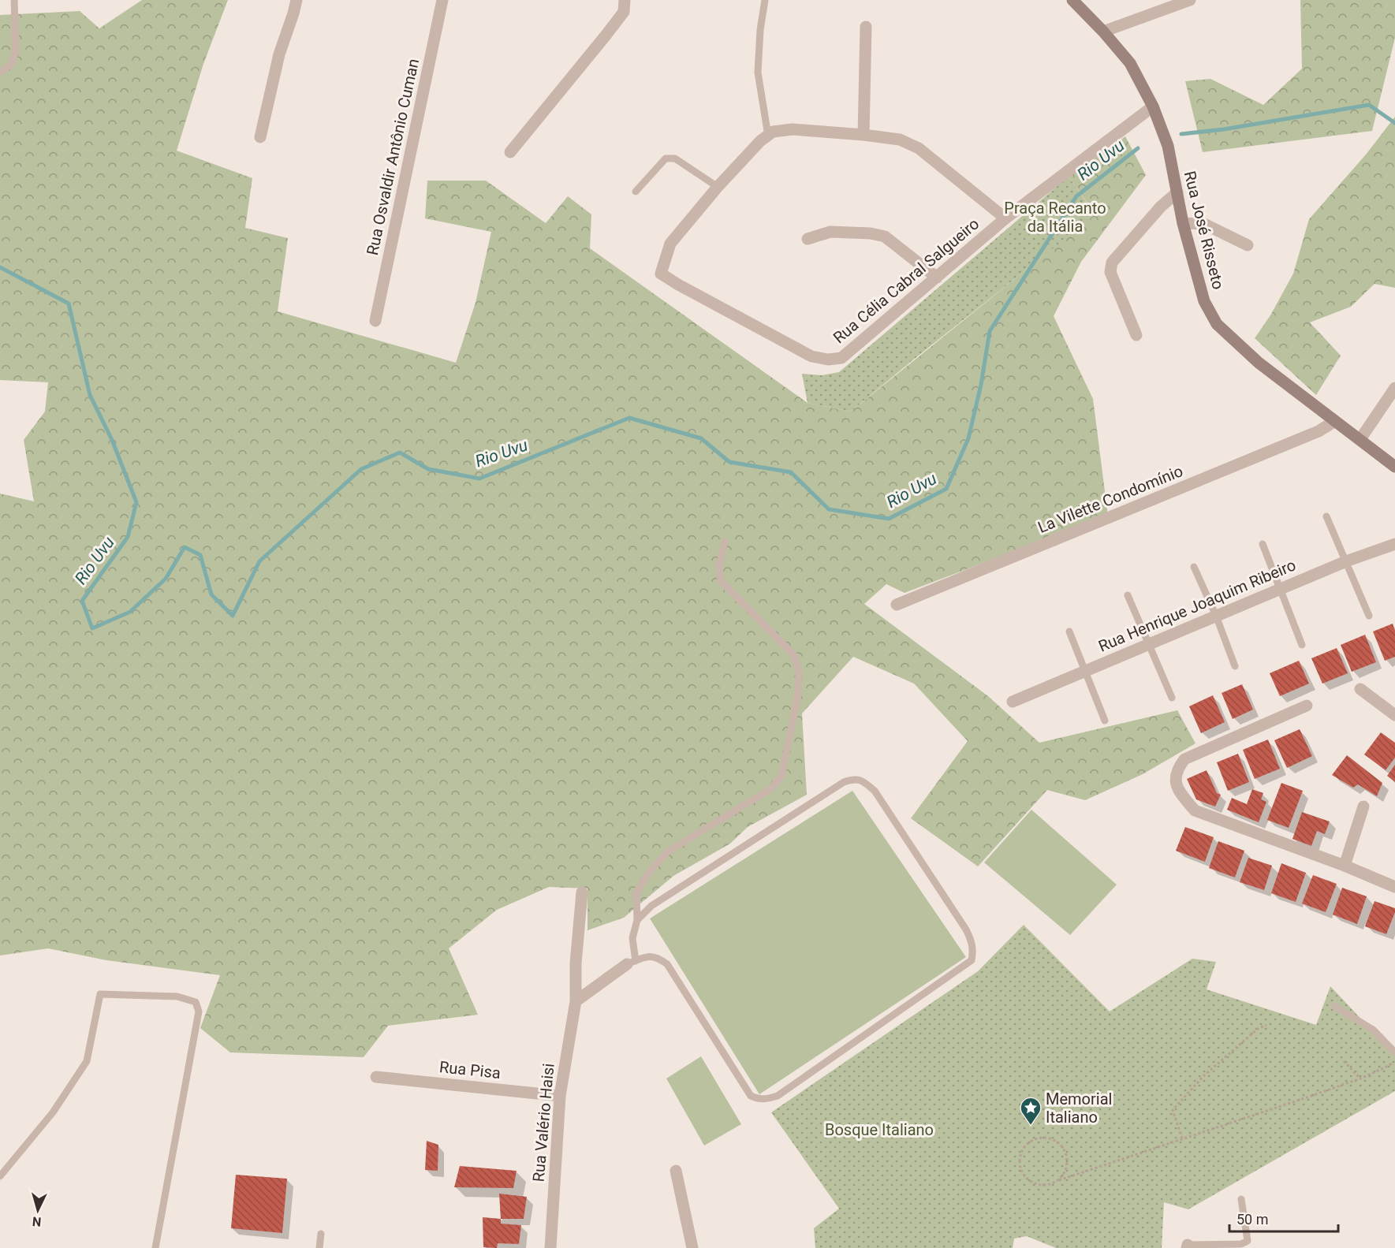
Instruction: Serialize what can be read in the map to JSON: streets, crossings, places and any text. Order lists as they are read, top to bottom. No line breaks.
{"streets":{"main road":["Rua José Risseto"],"street":["Rua Osvaldir Antônio Cuman","Rua Célia Cabral Salgueiro","La Vilette Condomínio","Rua Henrique Joaquim Ribeiro","Rua Pisa","Rua Valério Haisi"]},"crossings":[["Rua José Risseto","Rua Célia Cabral Salgueiro"],["Rua José Risseto","La Vilette Condomínio"],["Rua Pisa","Rua Valério Haisi"]],"water":["Rio Uvu"],"parks":["Praça Recanto da Itália","Bosque Italiano"],"places":{"place":["Memorial Italiano"]},"scale_bar":"50 m","north":"bottom"}
